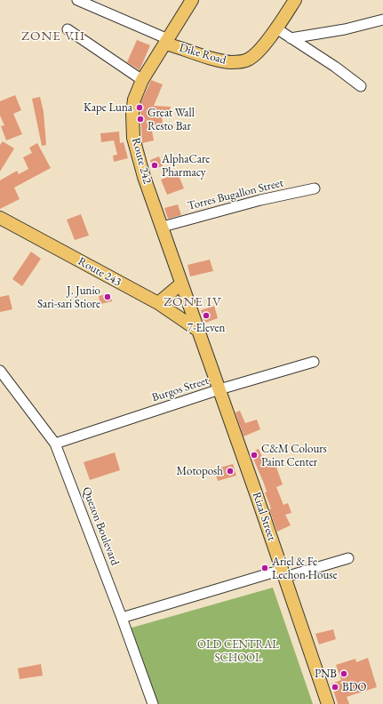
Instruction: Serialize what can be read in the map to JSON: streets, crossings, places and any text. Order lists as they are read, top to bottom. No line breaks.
{"streets":{"main road":["Dike Road","Route 242","Route 243","Rizal Street"],"street":["Torres Bugallon Street","Burgos Street","Quezon Boulevard"]},"crossings":[["Dike Road","Route 242"],["Route 242","Torres Bugallon Street"],["Route 242","Route 243"],["Route 242","Rizal Street"],["Route 243","Rizal Street"],["Burgos Street","Rizal Street"],["Burgos Street","Quezon Boulevard"]],"districts":["ZONE VII","ZONE IV"],"parks":["OLD CENTRAL SCHOOL"],"places":["Kape Luna","Great Wall Resto Bar","AlphaCare Pharmacy","J. Junio Sari-sari Stiore","7-Eleven","C&M Colours Paint Center","Motoposh","Ariel & Fe Lechon House","PNB","BDO"]}
